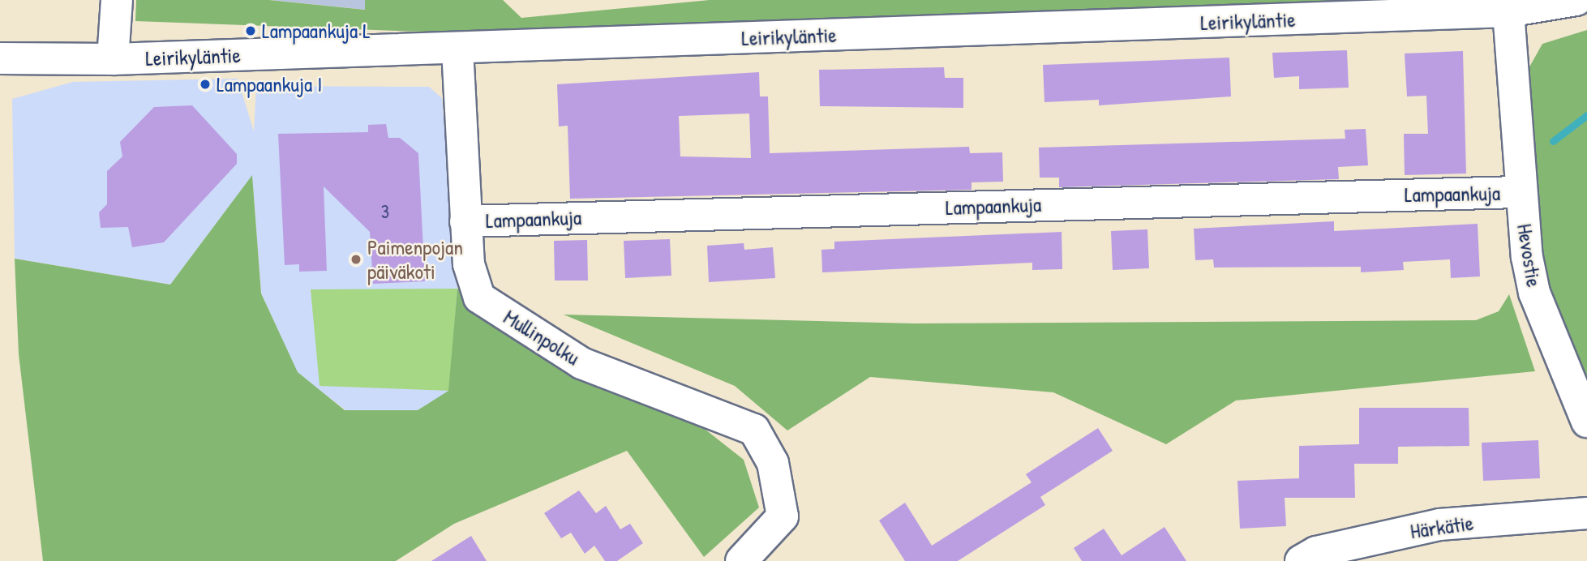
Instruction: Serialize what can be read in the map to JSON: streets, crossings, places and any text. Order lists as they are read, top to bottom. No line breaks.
{"streets":{"street":["Leirikyläntie","Lampaankuja","Hevostie","Mullinpolku","Härkätie"]},"crossings":[["Leirikyläntie","Hevostie"],["Leirikyläntie","Mullinpolku"],["Lampaankuja","Hevostie"],["Lampaankuja","Mullinpolku"]],"places":["Lampaankuja L","Lampaankuja I","Paimenpojan päiväkoti"],"house_numbers":["3"]}
